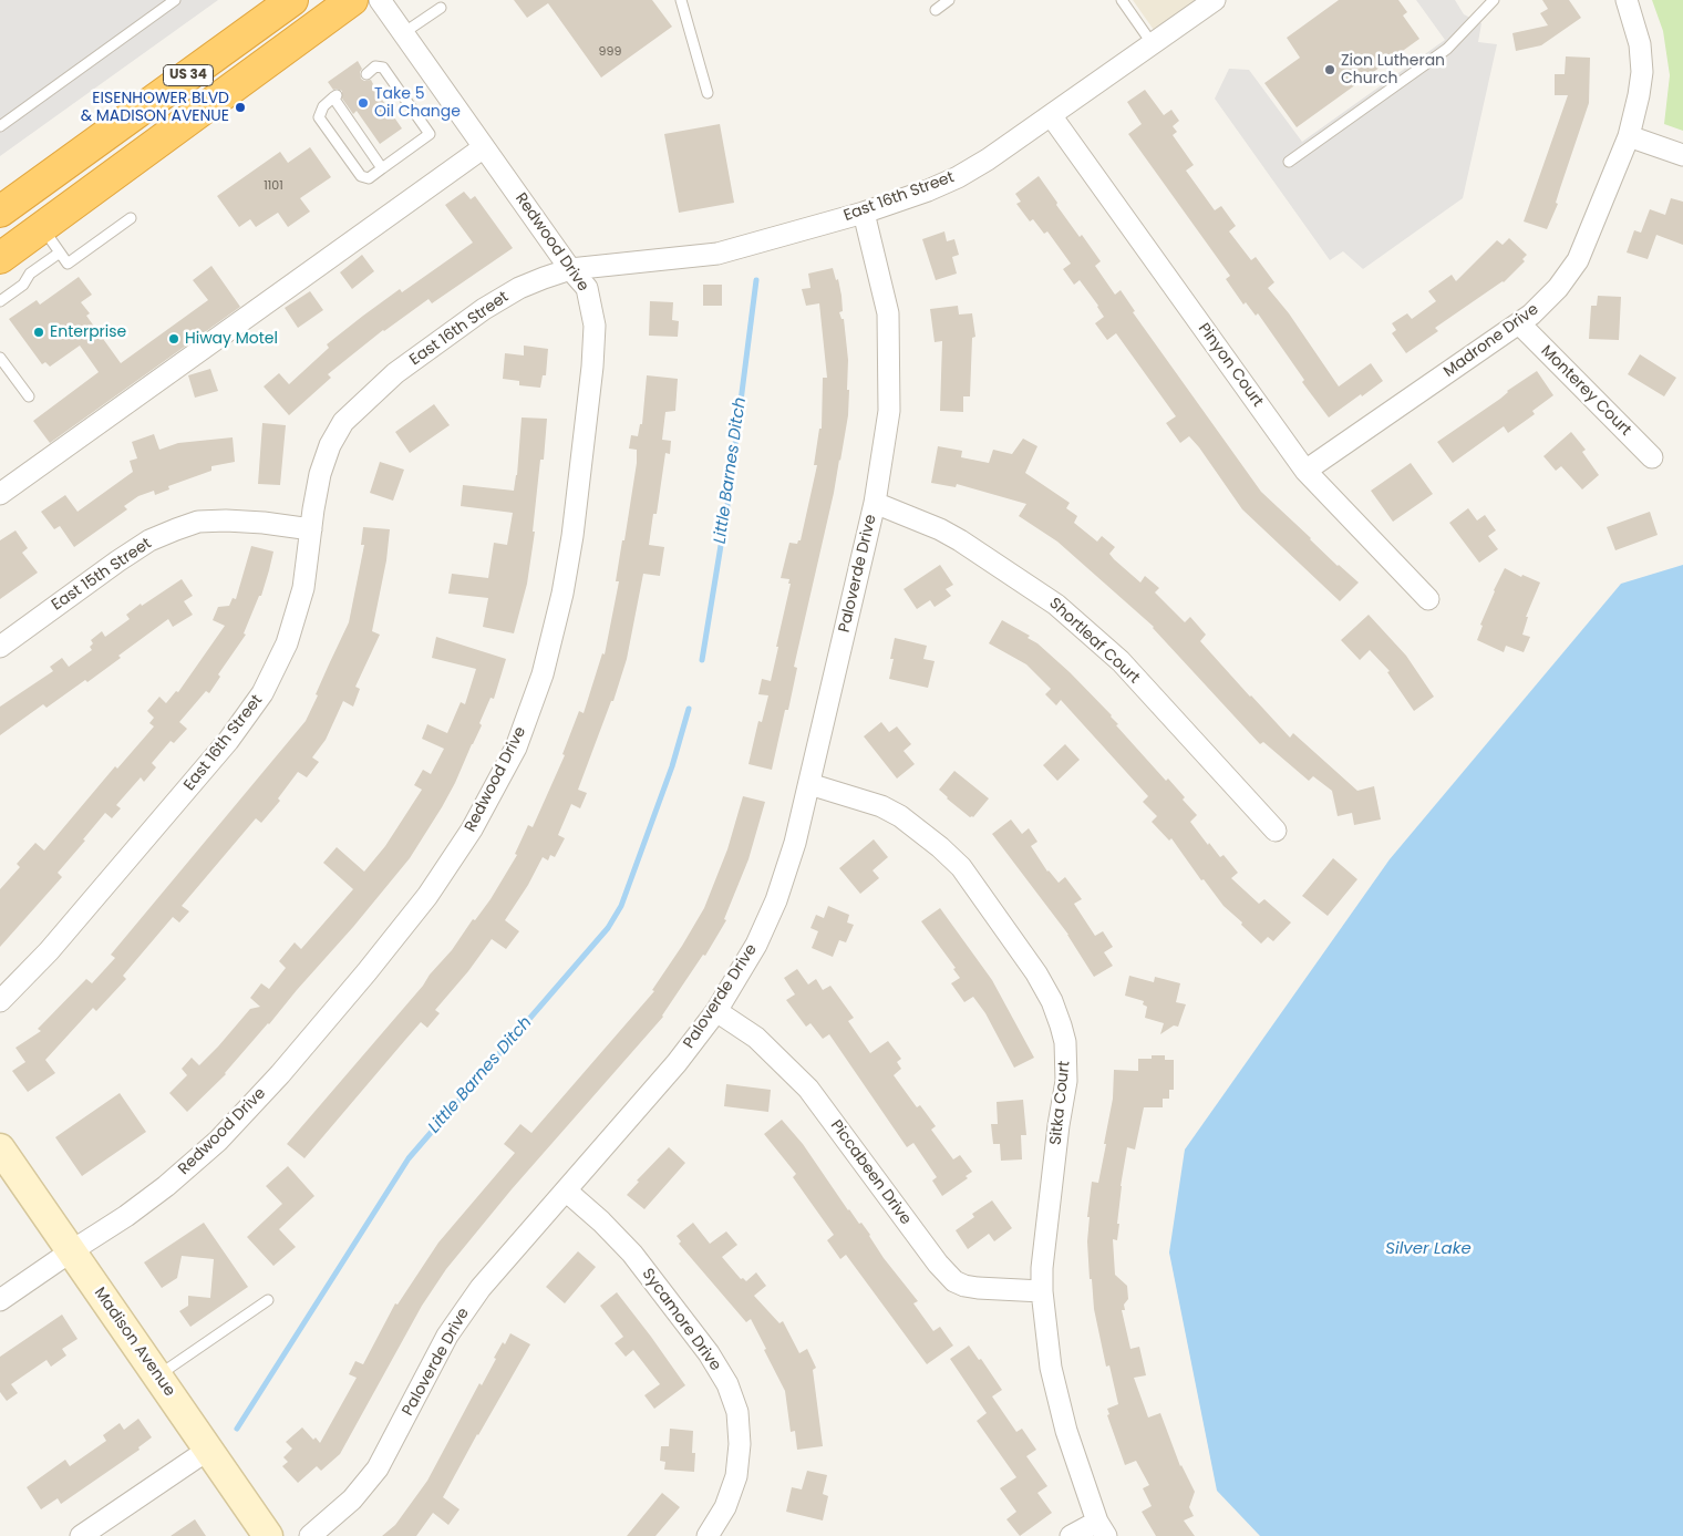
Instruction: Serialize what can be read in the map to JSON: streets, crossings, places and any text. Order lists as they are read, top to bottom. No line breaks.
{"streets":{"highway":["US 34"],"main road":["Madison Avenue"],"street":["East 16th Street","Redwood Drive","Madrone Drive","Pinyon Court","Monterey Court","Paloverde Drive","East 15th Street","Shortleaf Court","Sitka Court","Piccabeen Drive","Sycamore Drive"]},"crossings":[["East 16th Street","Redwood Drive"],["East 16th Street","Pinyon Court"],["East 16th Street","Paloverde Drive"],["East 16th Street","East 15th Street"],["Redwood Drive","Madison Avenue"],["Madrone Drive","Pinyon Court"],["Madrone Drive","Monterey Court"],["Paloverde Drive","Shortleaf Court"],["Paloverde Drive","Sitka Court"],["Paloverde Drive","Piccabeen Drive"],["Paloverde Drive","Sycamore Drive"],["Sitka Court","Piccabeen Drive"]],"water":["Little Barnes Ditch","Silver Lake"],"places":["Zion Lutheran Church","Take 5 Oil Change","EISENHOWER BLVD & MADISON AVENUE","Enterprise","Hiway Motel"],"house_numbers":["999","1101"]}
